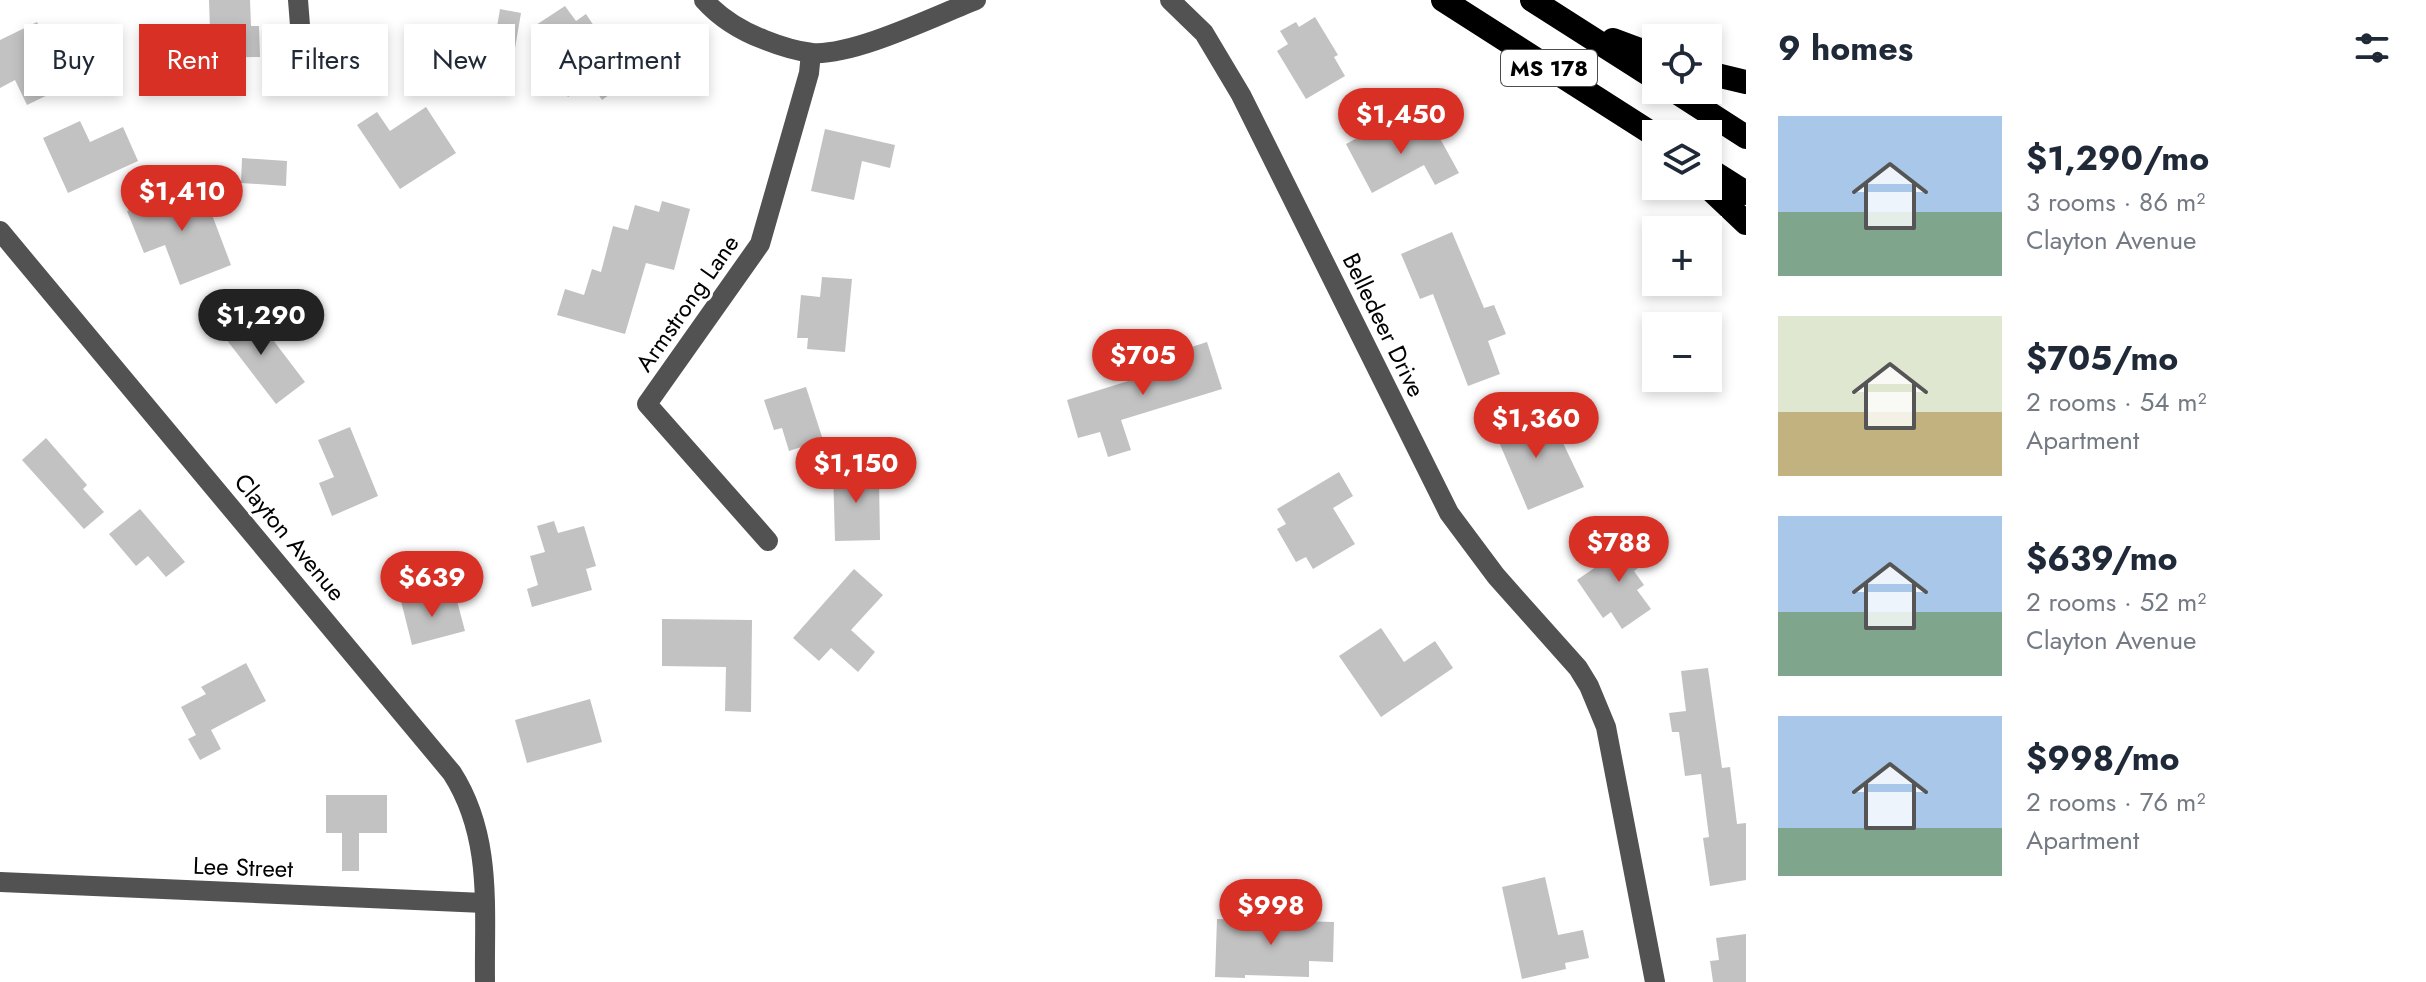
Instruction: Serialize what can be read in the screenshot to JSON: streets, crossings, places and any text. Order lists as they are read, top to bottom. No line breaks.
{"streets":{"highway":["MS 178"],"street":["Armstrong Lane","Belledeer Drive","Clayton Avenue","Lee Street"]},"crossings":[["Clayton Avenue","Lee Street"]],"page":{"heading":"9 homes","map_buttons":["+","−"],"chip":["Buy","Rent","Filters","New","Apartment"],"price":["$1,450","$1,410","$1,290","$705","$1,360","$1,150","$788","$639","$998"],"list":[{"name":"$1,290/mo","note":"3 rooms · 86 m² · Clayton Avenue"},{"name":"$705/mo","note":"2 rooms · 54 m² · Apartment"},{"name":"$639/mo","note":"2 rooms · 52 m² · Clayton Avenue"},{"name":"$998/mo","note":"2 rooms · 76 m² · Apartment"}]}}
